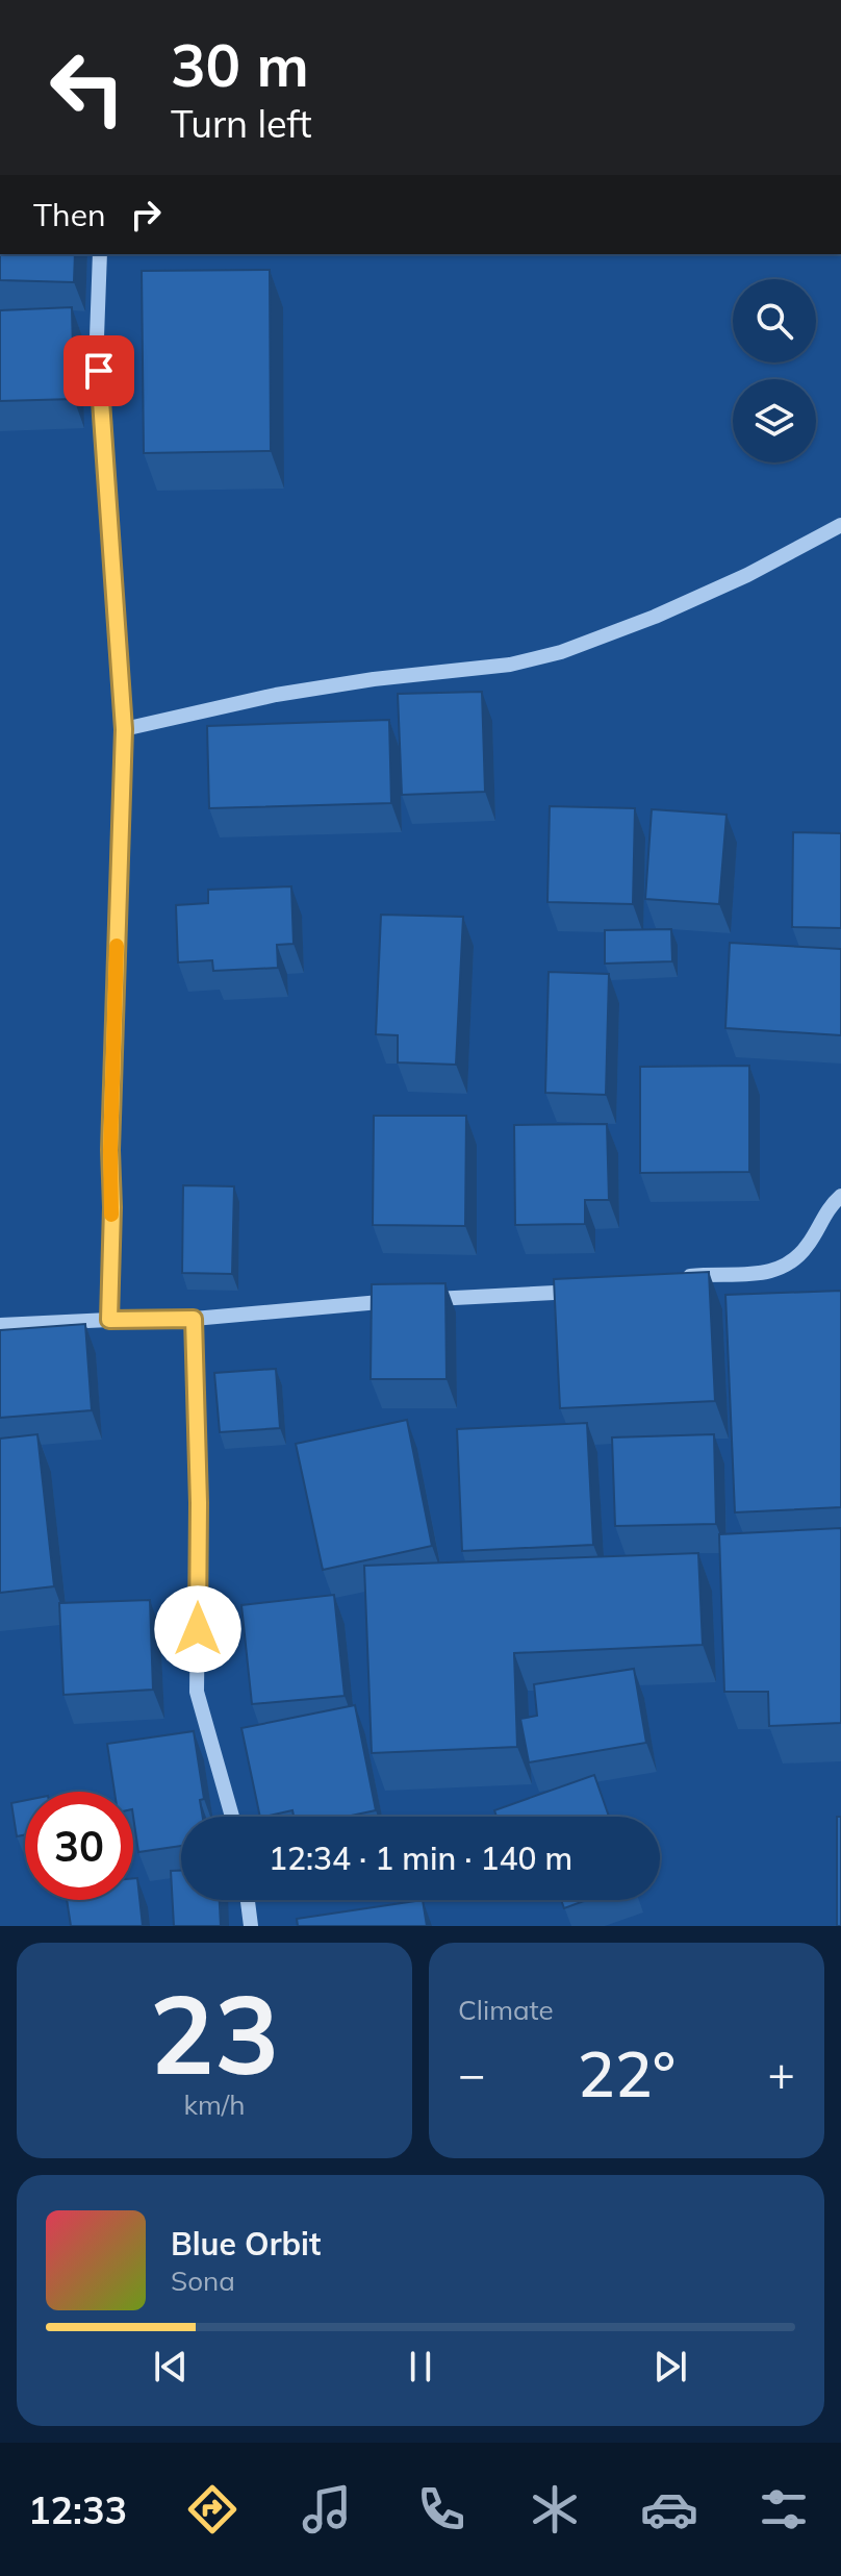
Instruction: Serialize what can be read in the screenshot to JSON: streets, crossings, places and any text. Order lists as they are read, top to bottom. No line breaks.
{"page":{"turn":["30 m","Turn left"],"then":"Then","limit":"30","trip":"12:34 · 1 min · 140 m","tile":[["23","km/h"],"Climate"],"heat":["−","22°","+"],"song":["Blue Orbit","Sona"],"tabs":"12:33"}}
